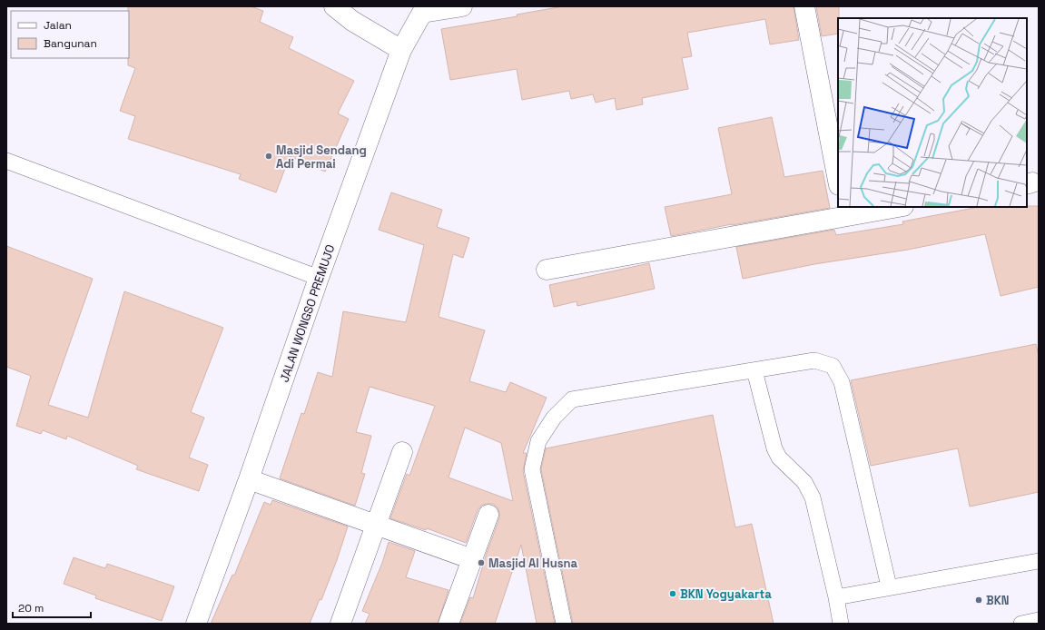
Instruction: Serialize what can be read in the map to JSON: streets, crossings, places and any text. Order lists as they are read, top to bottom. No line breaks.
{"streets":{"street":["JALAN WONGSO PREMUJO"]},"places":["Masjid Sendang Adi Permai","Masjid Al Husna","BKN Yogyakarta","BKN"],"legend":["Jalan","Bangunan"],"scale_bar":"20 m"}
